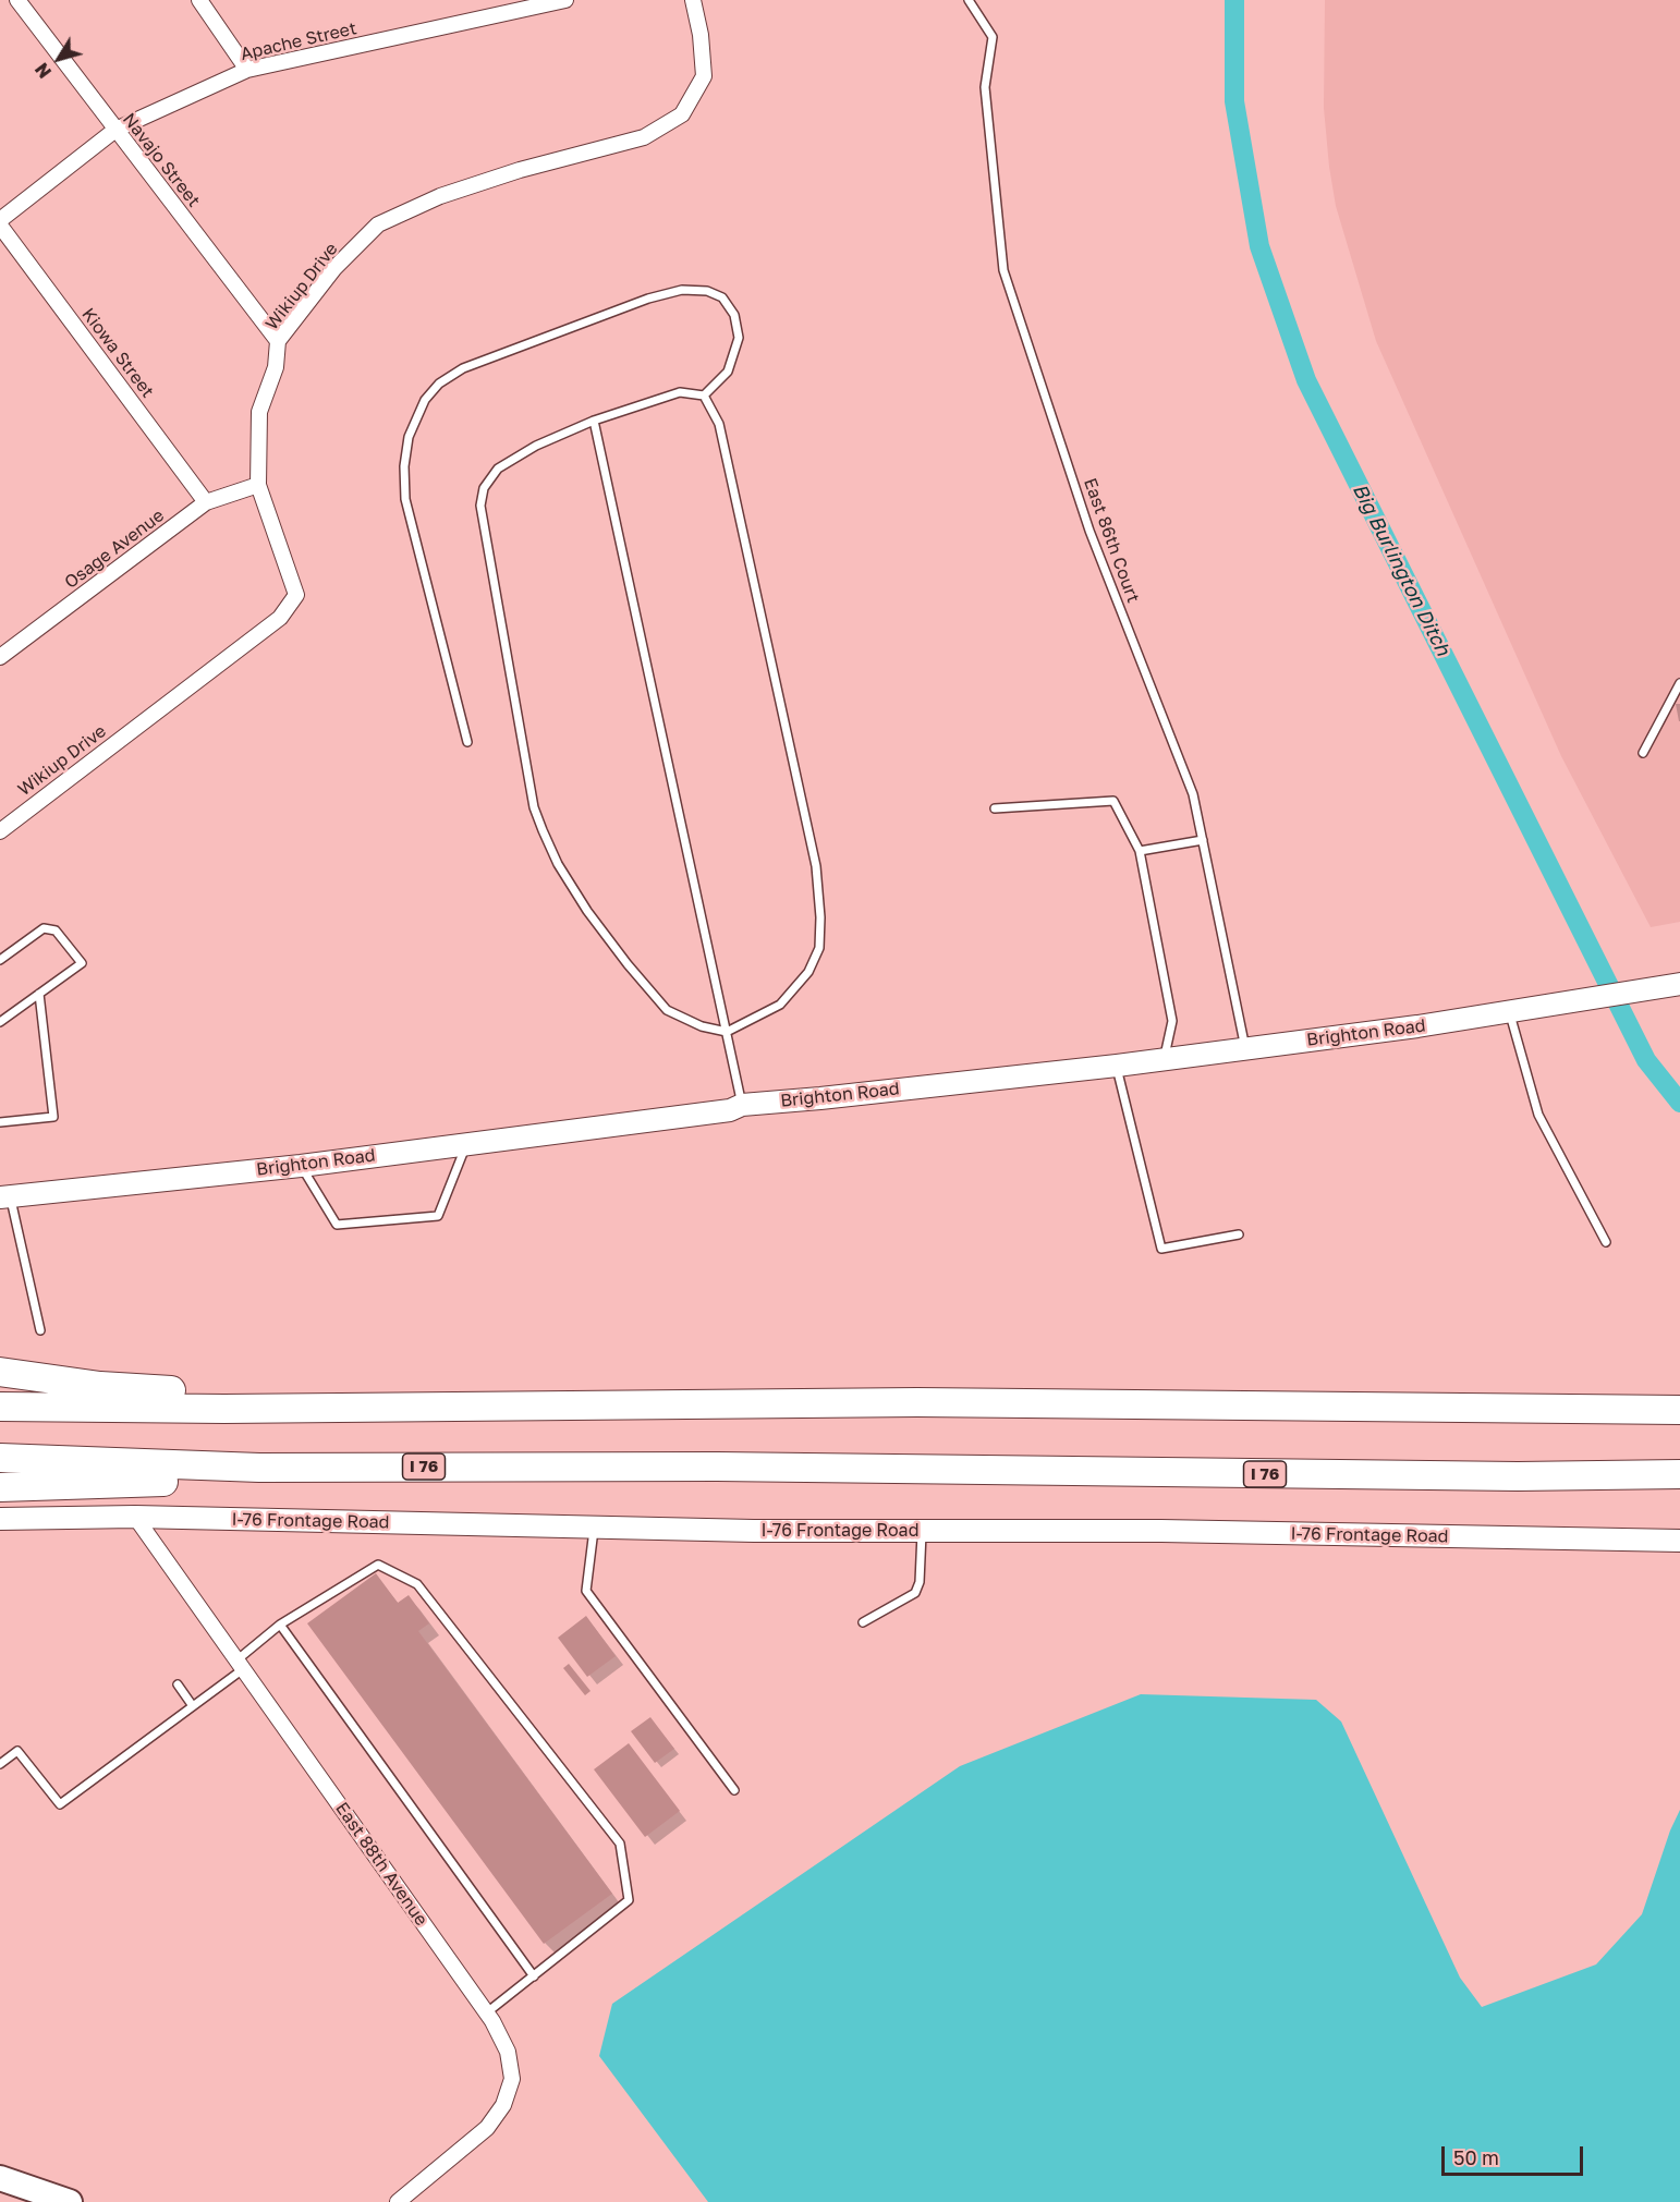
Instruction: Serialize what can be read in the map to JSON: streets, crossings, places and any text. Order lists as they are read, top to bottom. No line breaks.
{"streets":{"highway":["I 76"],"street":["Apache Street","Navajo Street","Wikiup Drive","Kiowa Street","Osage Avenue","Brighton Road","I-76 Frontage Road","East 88th Avenue"],"lane":["East 86th Court"]},"crossings":[["Apache Street","Navajo Street"],["Navajo Street","Wikiup Drive"],["Wikiup Drive","Osage Avenue"],["Kiowa Street","Osage Avenue"],["East 86th Court","Brighton Road"],["I-76 Frontage Road","East 88th Avenue"]],"water":["Big Burlington Ditch"],"scale_bar":"50 m","north":"bottom left"}
